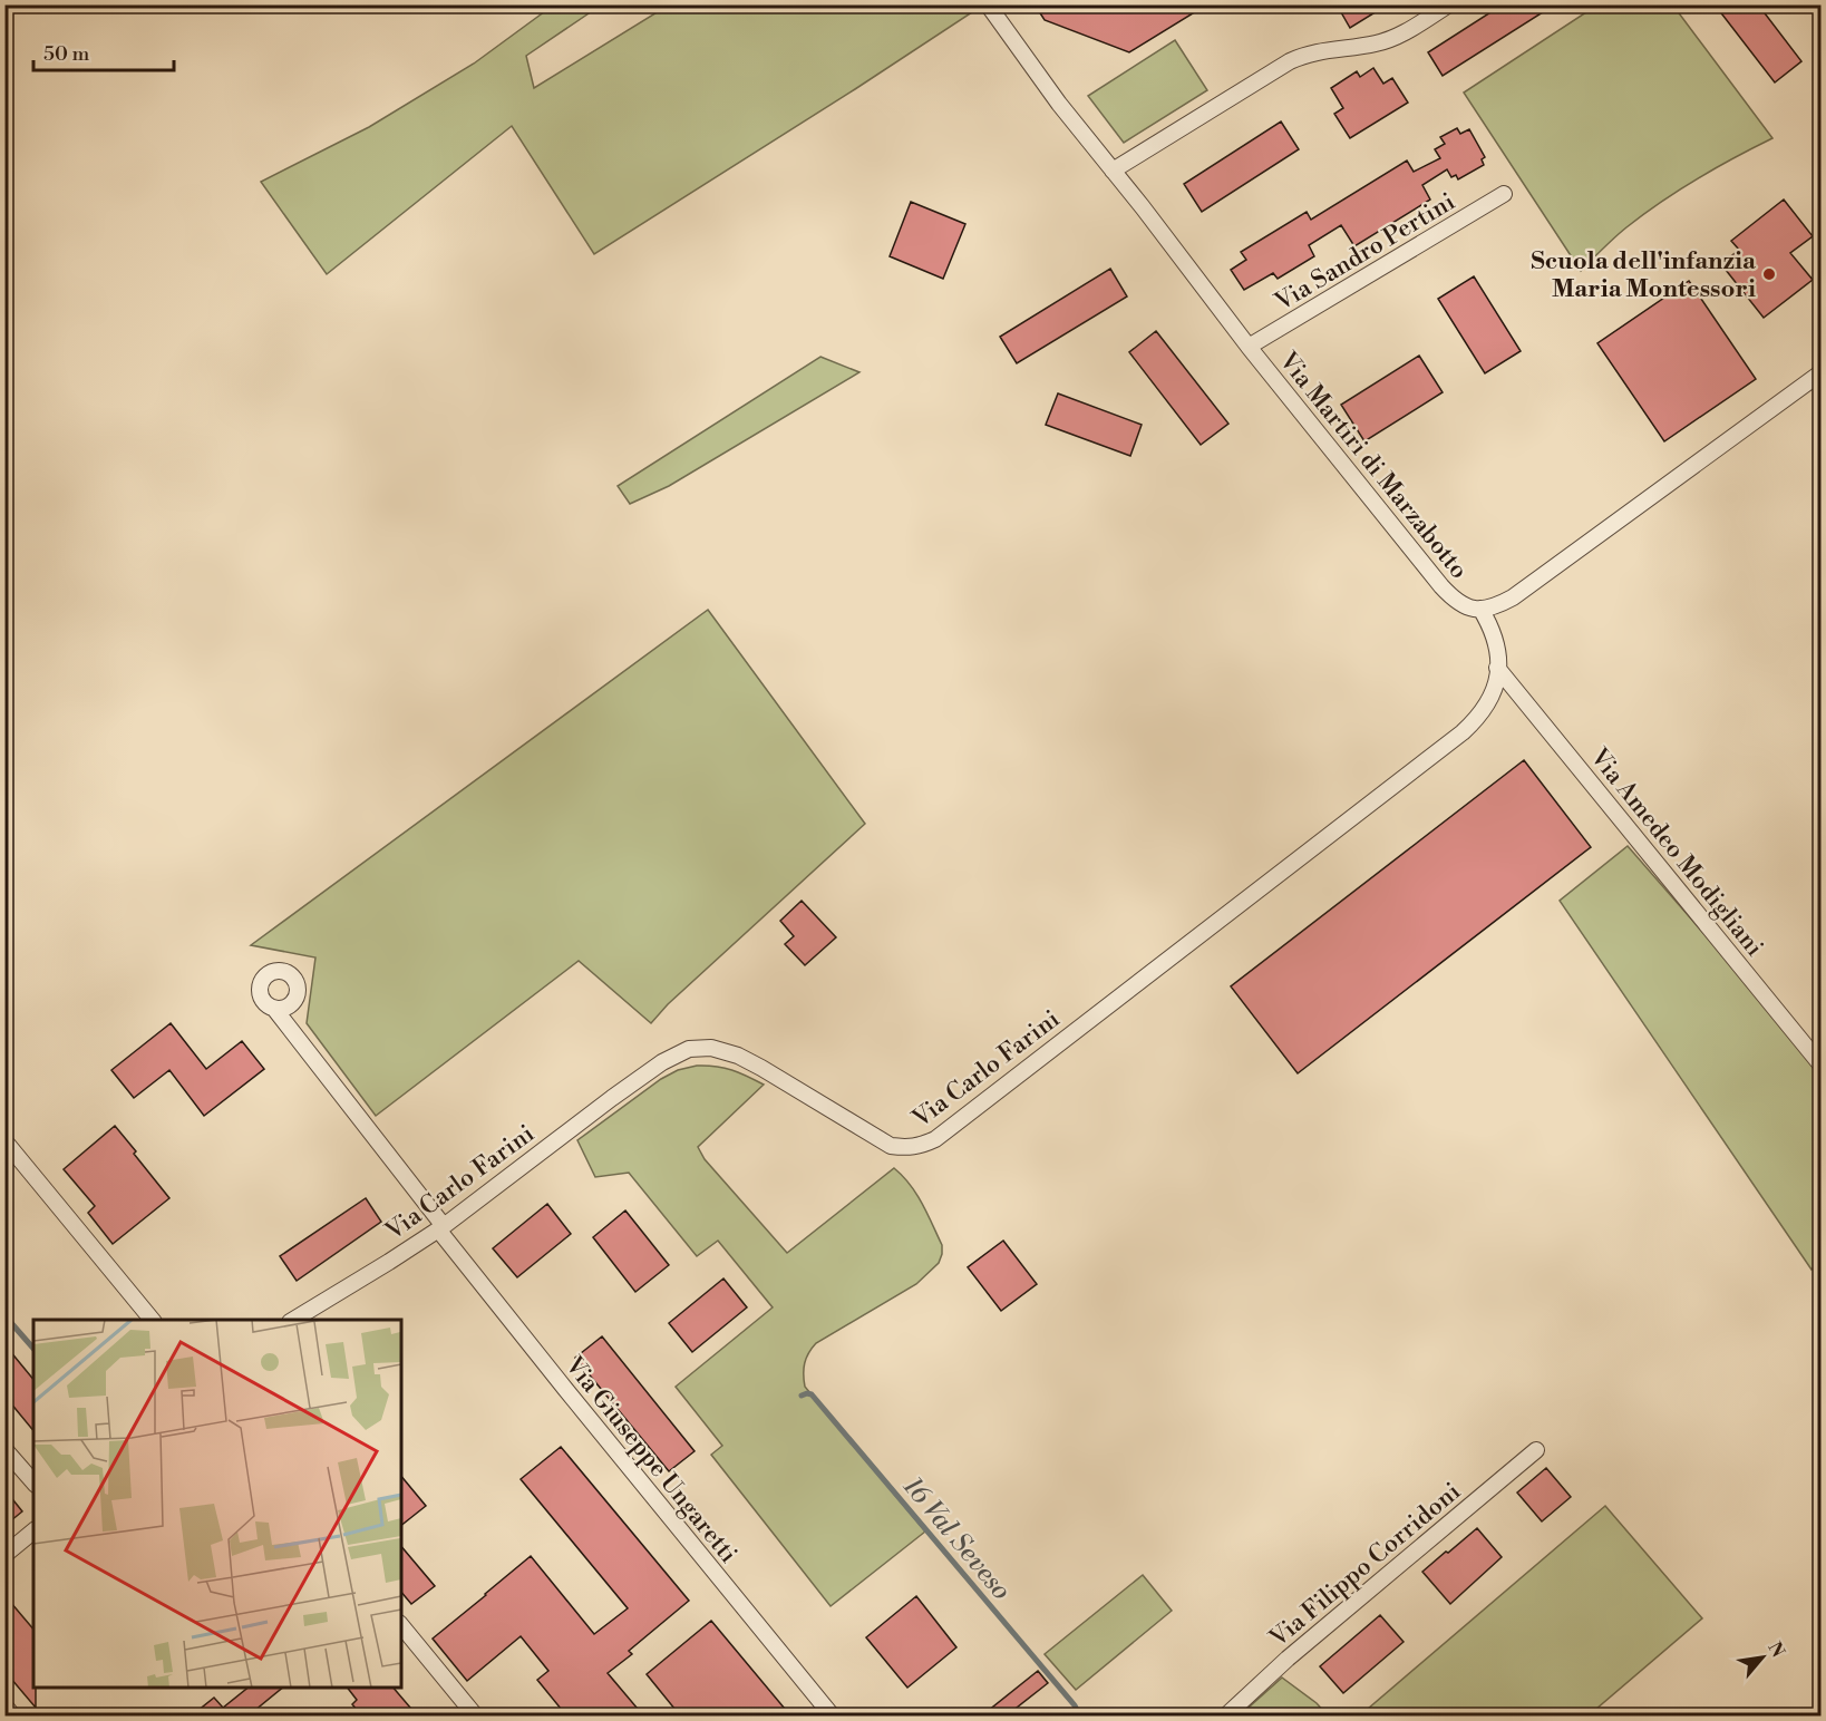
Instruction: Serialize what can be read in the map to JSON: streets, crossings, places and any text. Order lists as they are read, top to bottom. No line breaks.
{"streets":{"street":["Via Sandro Pertini","Via Martiri di Marzabotto","Via Amedeo Modigliani","Via Carlo Farini","Via Giuseppe Ungaretti","Via Filippo Corridoni"]},"crossings":[["Via Sandro Pertini","Via Martiri di Marzabotto"],["Via Martiri di Marzabotto","Via Carlo Farini"],["Via Amedeo Modigliani","Via Carlo Farini"],["Via Carlo Farini","Via Giuseppe Ungaretti"]],"water":["16 Val Seveso"],"places":["Scuola dell'infanzia Maria Montessori"],"scale_bar":"50 m","north":"top right"}
